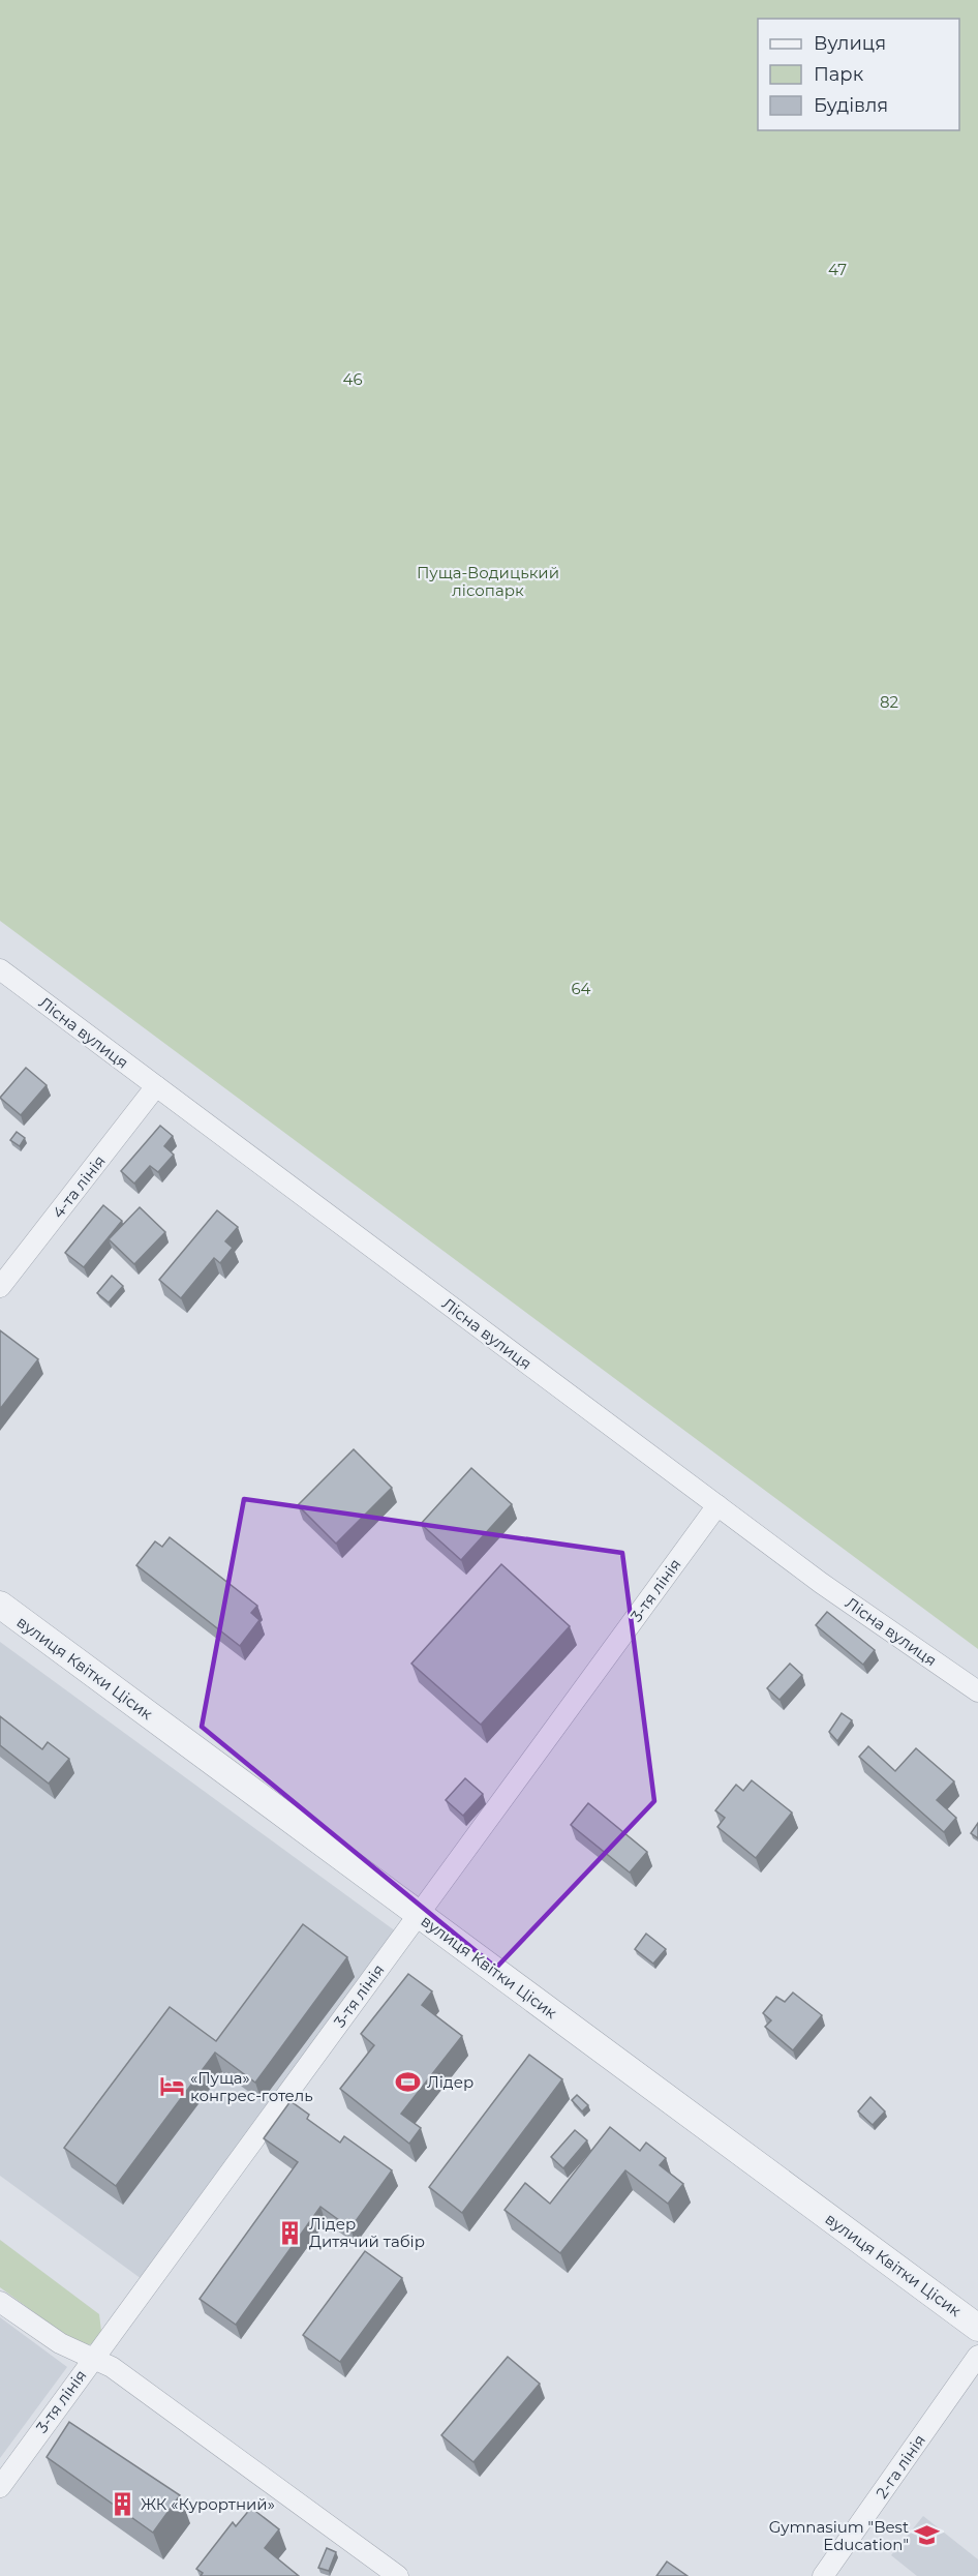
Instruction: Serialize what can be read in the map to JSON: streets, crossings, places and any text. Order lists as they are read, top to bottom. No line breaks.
{"streets":{"street":["Лісна вулиця","4-та лінія","3-тя лінія","вулиця Квітки Цісик","2-га лінія"]},"crossings":[["Лісна вулиця","4-та лінія"],["Лісна вулиця","3-тя лінія"],["3-тя лінія","вулиця Квітки Цісик"]],"parks":["47","46","Пуща-Водицький лісопарк","82","64"],"places":{"sports":["Лідер"],"hotel":["«Пуща» конгрес-готель"],"building":["Лідер Дитячий табір","ЖК «Курортний»"],"school or university":["Gymnasium \"Best Education\""]},"legend":["Вулиця","Парк","Будівля"]}
